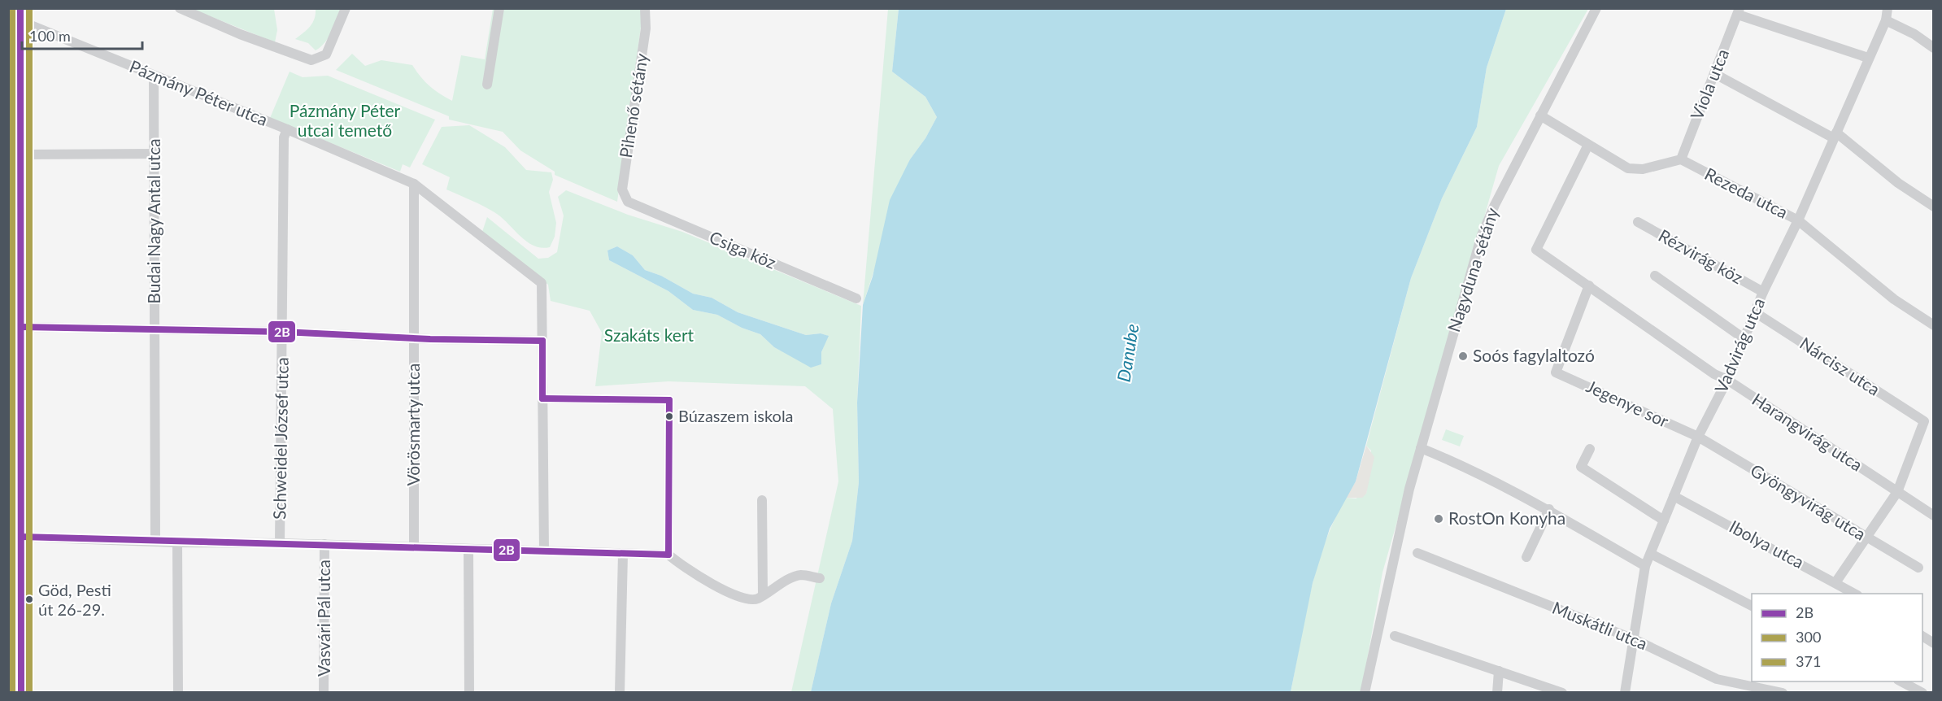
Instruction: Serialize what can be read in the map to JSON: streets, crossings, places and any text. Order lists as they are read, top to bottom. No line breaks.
{"streets":{"street":["Viola utca","Pázmány Péter utca","Pihenő sétány","Rezeda utca","Budai Nagy Antal utca","Csiga köz","Rézvirág köz","Nagyduna sétány","Vadvirág utca","Nárcisz utca","Jegenye sor","Vörösmarty utca","Harangvirág utca","Schweidel József utca","Gyöngyvirág utca","Ibolya utca","Vasvári Pál utca","Muskátli utca"]},"crossings":[["Viola utca","Rezeda utca"],["Pázmány Péter utca","Budai Nagy Antal utca"],["Pázmány Péter utca","Vörösmarty utca"],["Pázmány Péter utca","Schweidel József utca"],["Pihenő sétány","Csiga köz"],["Rezeda utca","Vadvirág utca"],["Rézvirág köz","Vadvirág utca"],["Vadvirág utca","Nárcisz utca"],["Vadvirág utca","Jegenye sor"],["Vadvirág utca","Harangvirág utca"],["Vadvirág utca","Gyöngyvirág utca"],["Vadvirág utca","Ibolya utca"],["Vadvirág utca","Muskátli utca"],["Nárcisz utca","Harangvirág utca"],["Jegenye sor","Harangvirág utca"],["Jegenye sor","Gyöngyvirág utca"]],"water":["Danube"],"parks":["Pázmány Péter utcai temető","Szakáts kert"],"places":["Soós fagylaltozó","Búzaszem iskola","RostOn Konyha","Göd, Pesti út 26-29."],"lines":["transit line 2B","transit line 300","transit line 371"],"legend":["2B","300","371"],"scale_bar":"100 m"}
